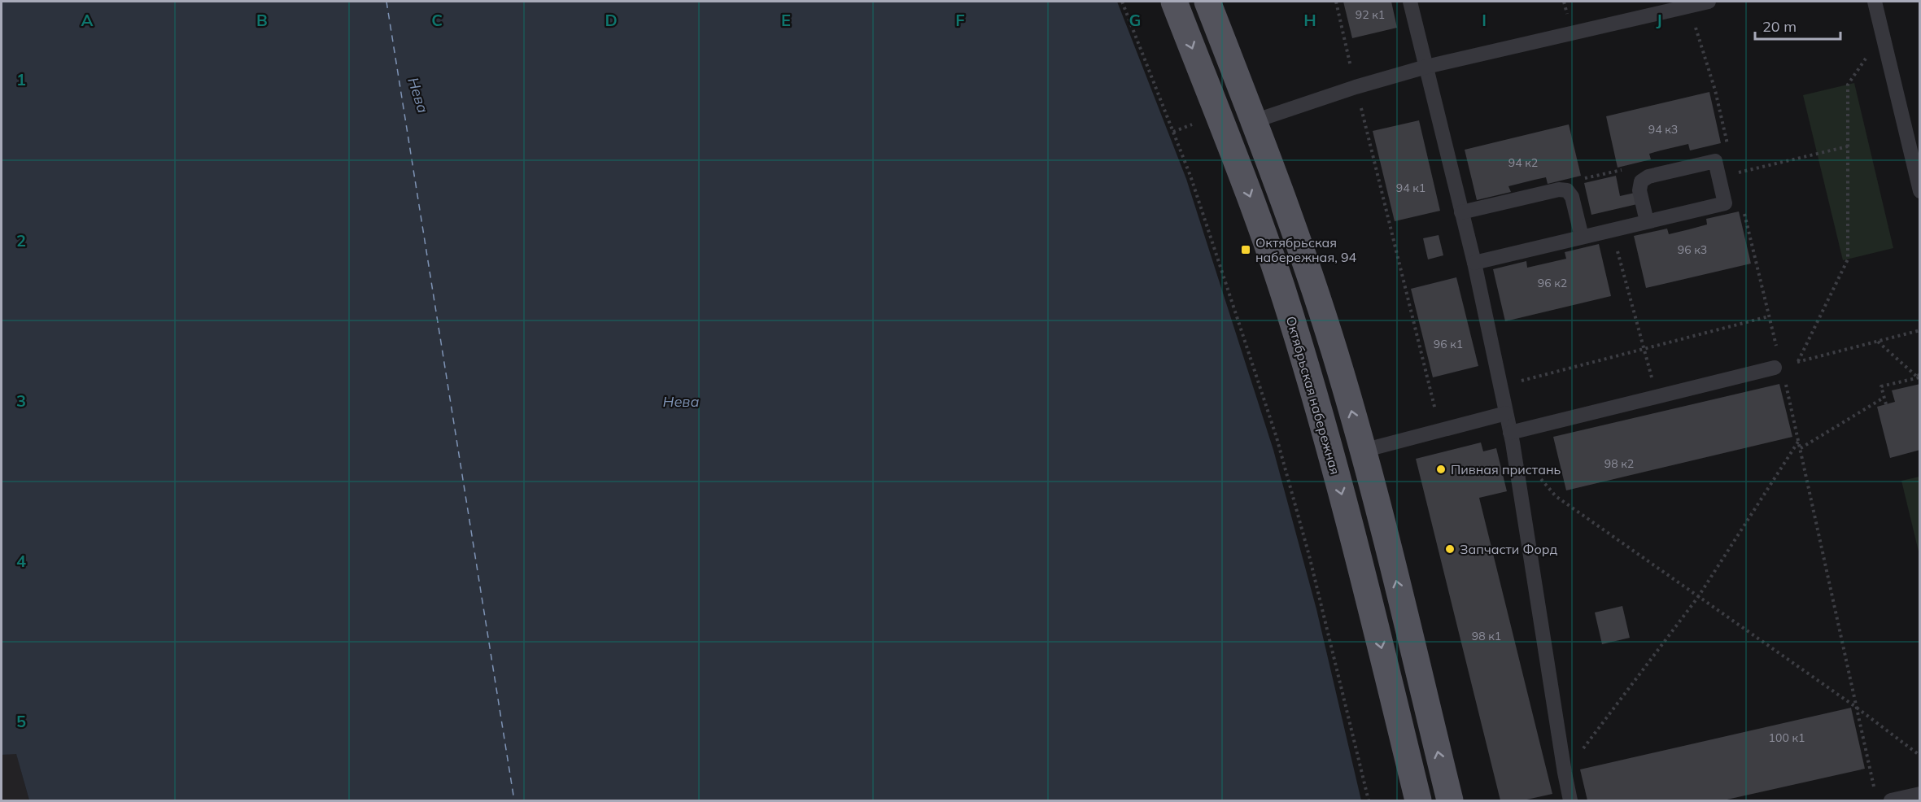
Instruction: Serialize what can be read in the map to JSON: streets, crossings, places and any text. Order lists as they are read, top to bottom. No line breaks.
{"streets":{"main road":["Октябрьская набережная"]},"water":["Нева"],"places":{"transit":["Октябрьская набережная, 94"],"other":["Пивная пристань","Запчасти Форд"]},"house_numbers":["92 к1","94 к3","94 к2","94 к1","96 к3","96 к2","96 к1","98 к2","98 к1","100 к1"],"scale_bar":"20 m","grid":{"columns":["A","B","C","D","E","F","G","H","I","J"],"rows":["1","2","3","4","5"]}}
